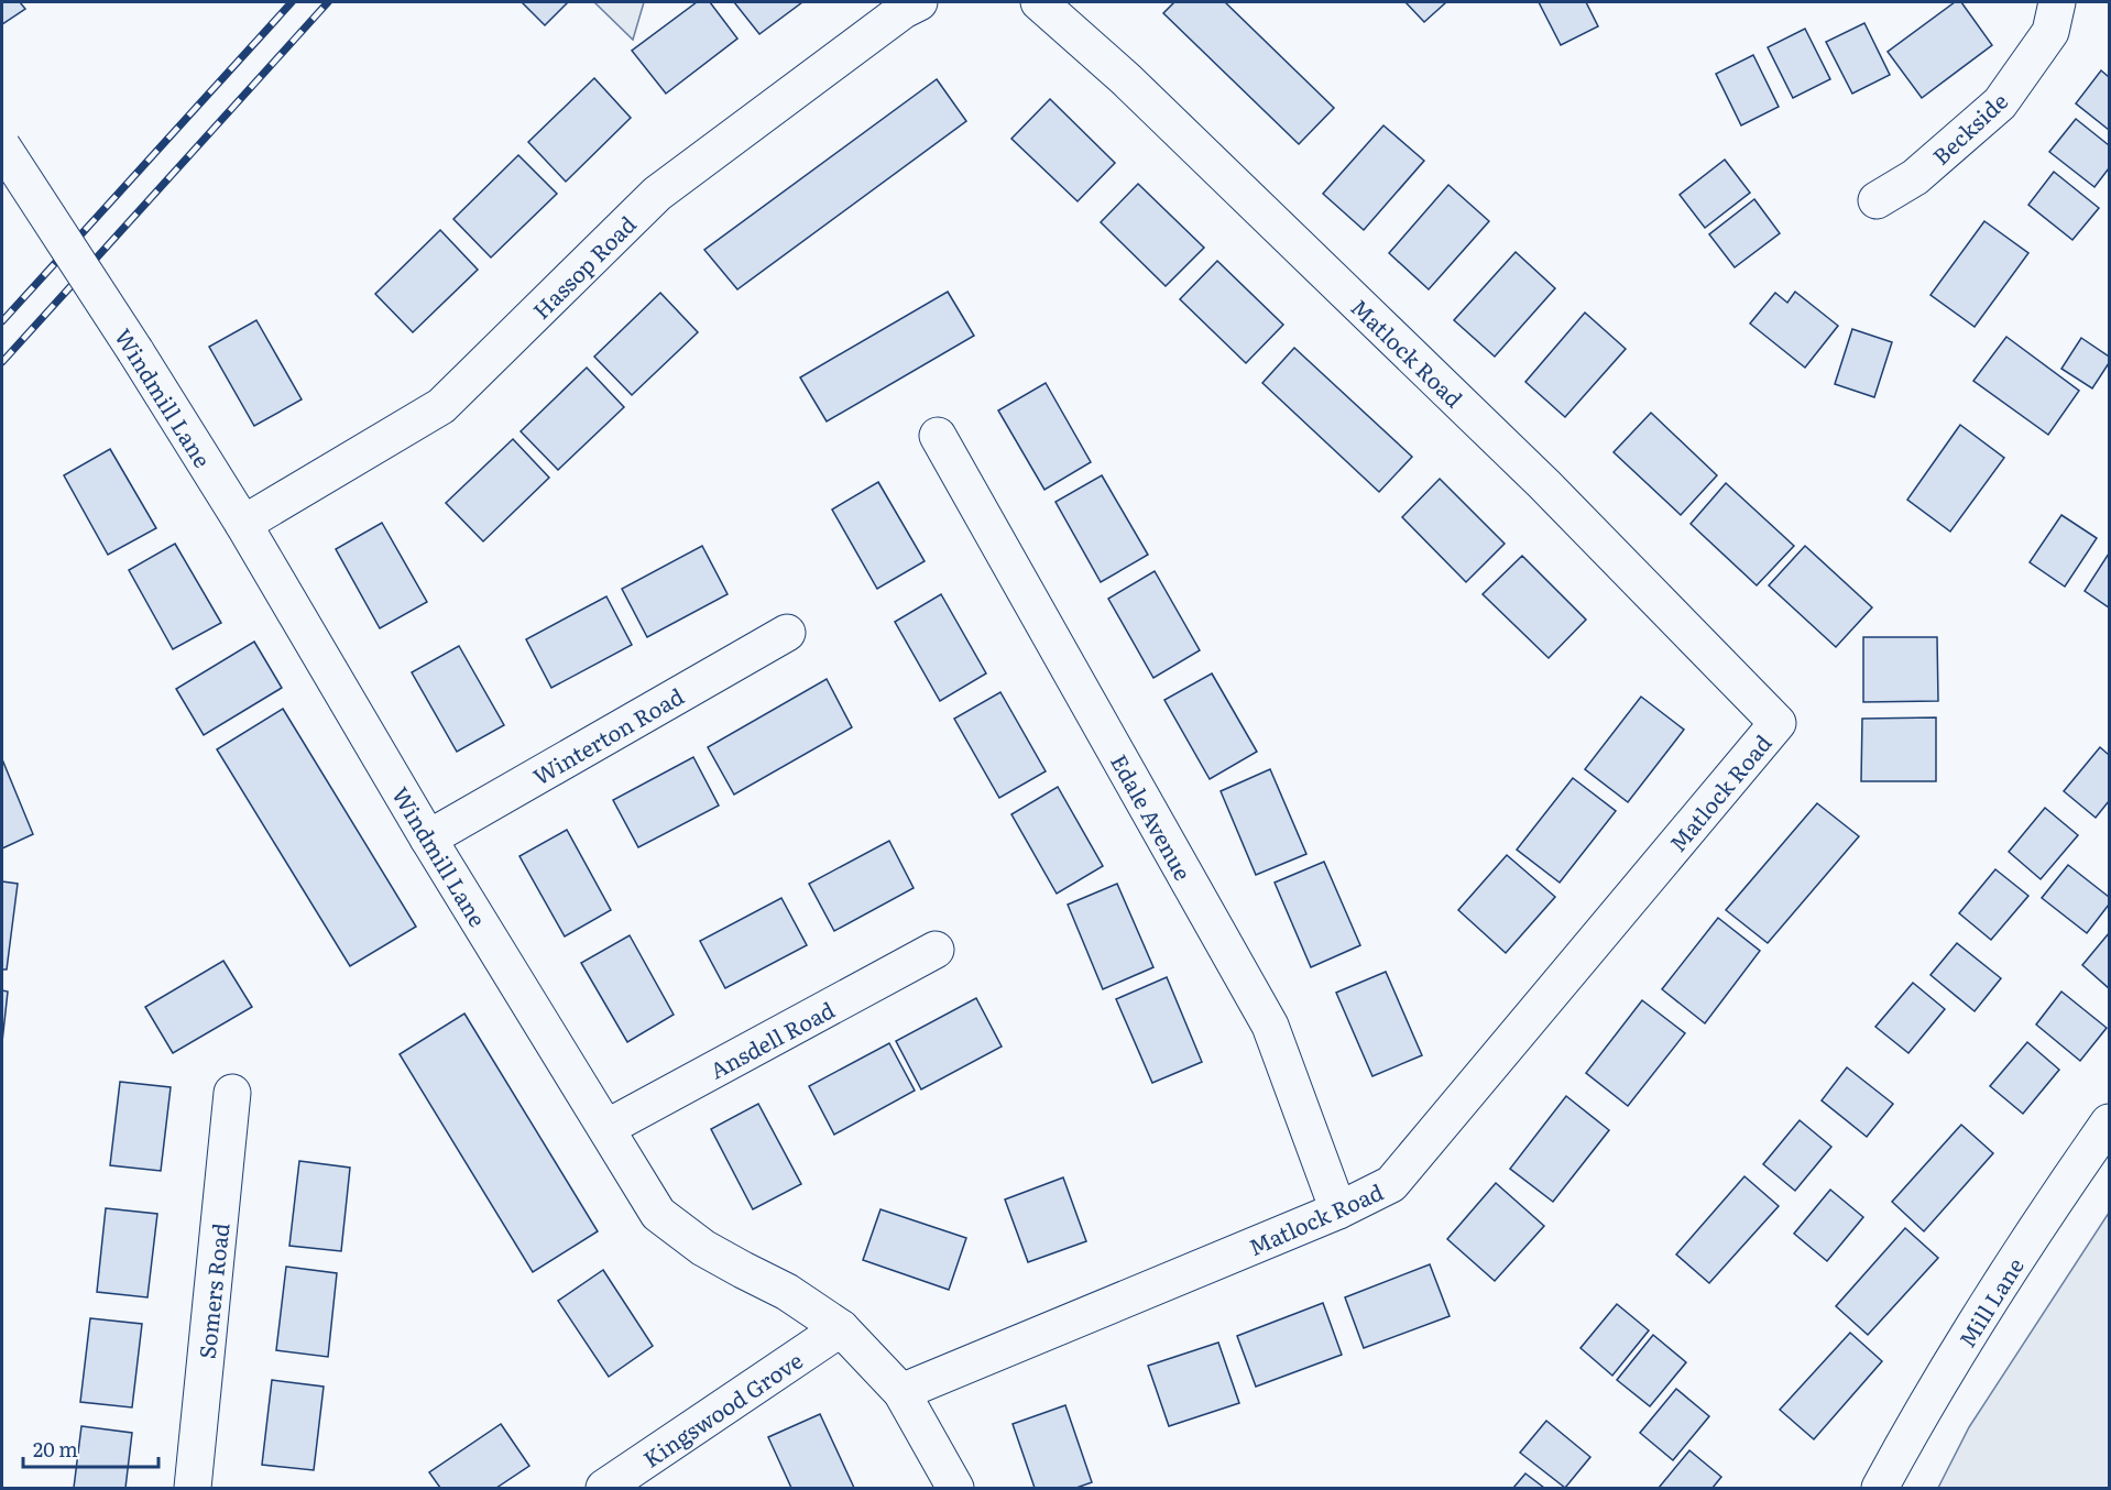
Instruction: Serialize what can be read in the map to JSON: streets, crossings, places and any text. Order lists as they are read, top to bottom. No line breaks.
{"streets":{"street":["Beckside","Hassop Road","Matlock Road","Windmill Lane","Winterton Road","Edale Avenue","Ansdell Road","Somers Road","Mill Lane","Kingswood Grove"]},"crossings":[["Hassop Road","Windmill Lane"],["Matlock Road","Windmill Lane"],["Matlock Road","Edale Avenue"],["Windmill Lane","Winterton Road"],["Windmill Lane","Ansdell Road"],["Windmill Lane","Kingswood Grove"]],"scale_bar":"20 m"}
